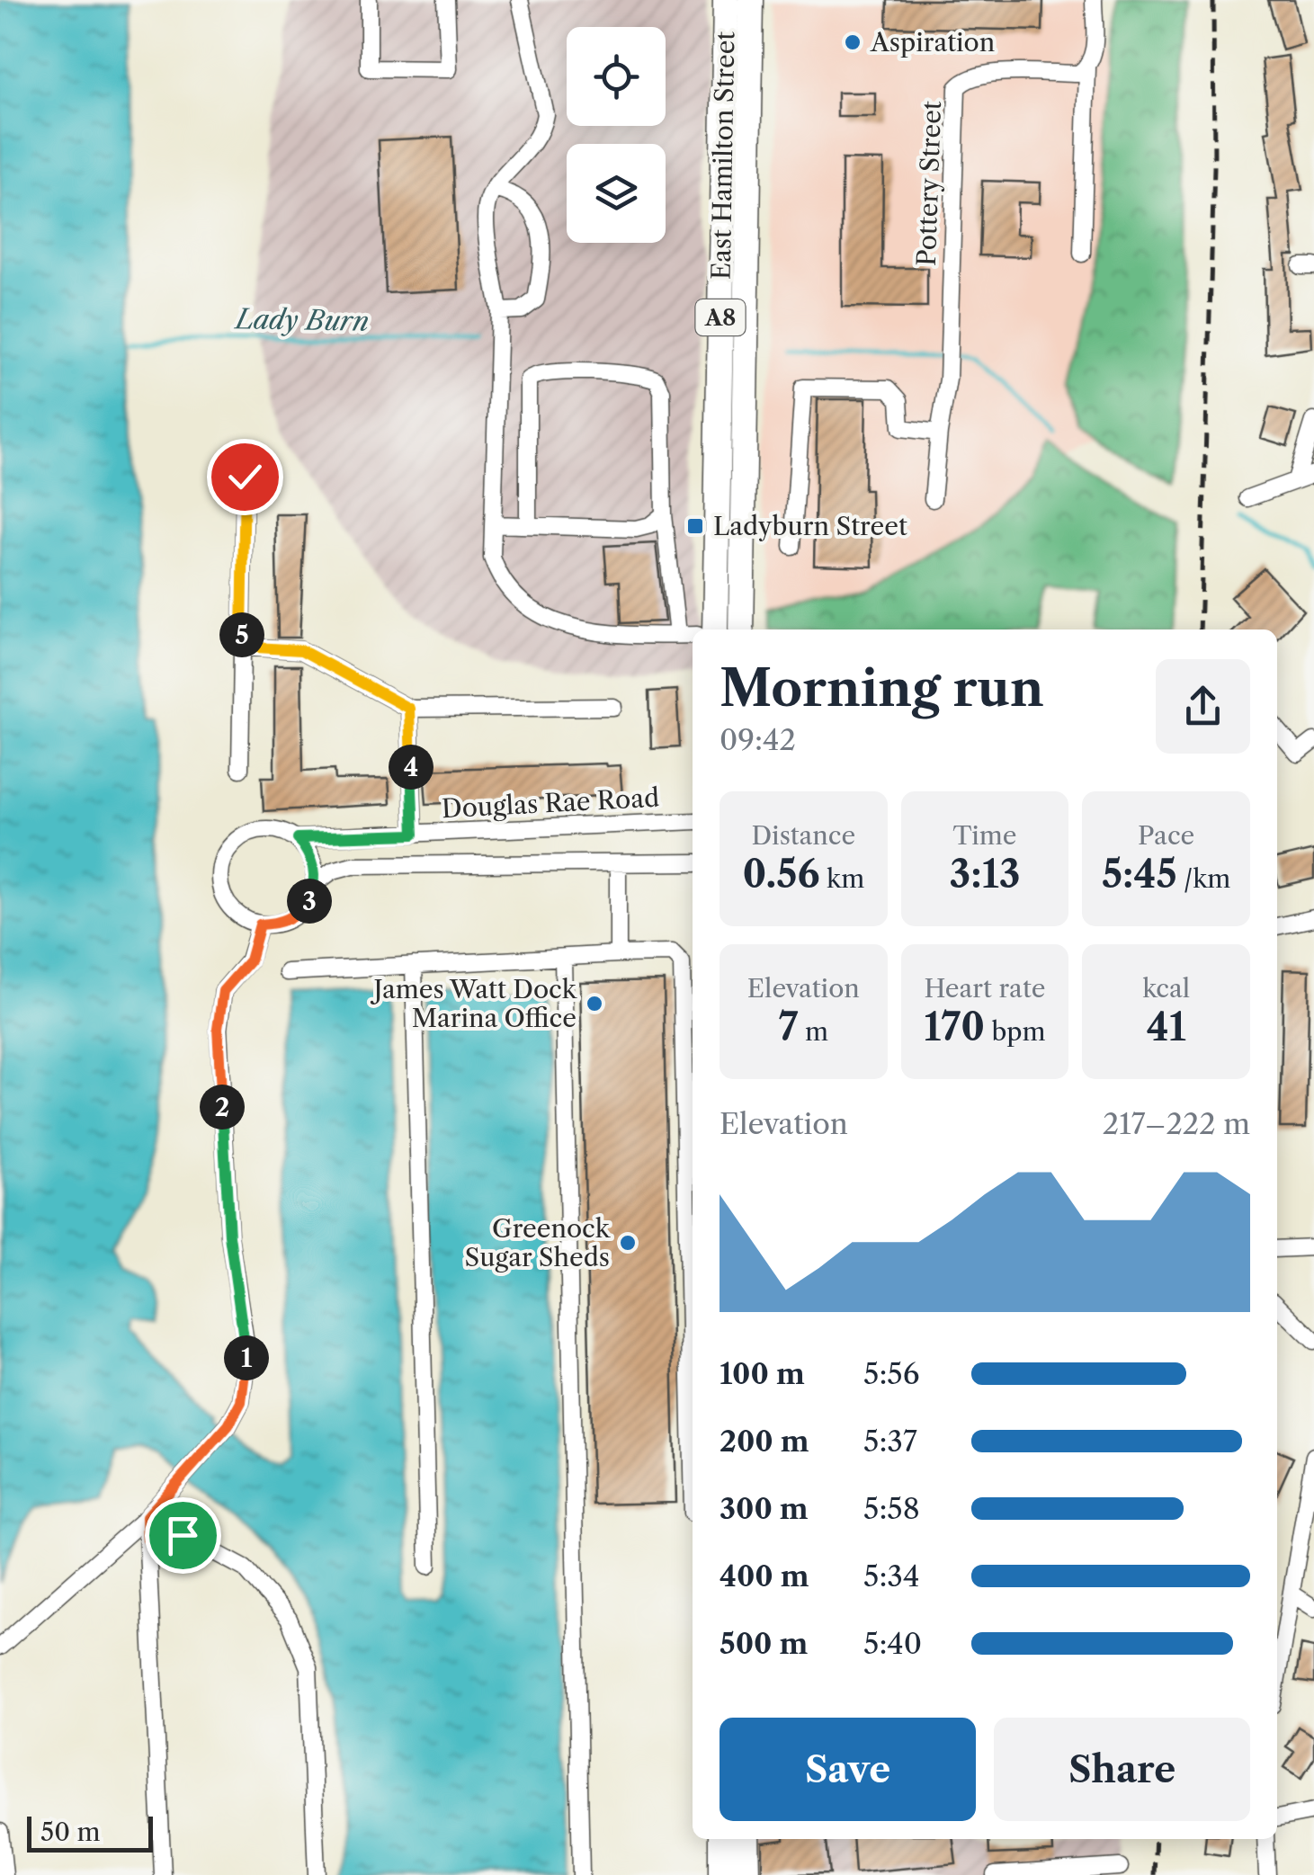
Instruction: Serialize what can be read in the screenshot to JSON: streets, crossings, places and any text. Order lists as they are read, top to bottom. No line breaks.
{"streets":{"highway":["East Hamilton Street","A8"],"street":["Pottery Street","Douglas Rae Road"]},"water":["Lady Burn"],"places":{"other":["Aspiration","James Watt Dock Marina Office","Greenock Sugar Sheds"],"transit":["Ladyburn Street"]},"scale_bar":"50 m","page":{"pins":["5","4","3","2","1"],"heading":["Morning run","09:42"],"stats":[["Distance","0.56 km"],["Time","3:13"],["Pace","5:45 /km"],["Elevation","7 m"],["Heart rate","170 bpm"],["kcal","41"]],"chart":["Elevation","217–222 m"],"list":[{"name":"100 m","note":"5:56"},{"name":"200 m","note":"5:37"},{"name":"300 m","note":"5:58"},{"name":"400 m","note":"5:34"},{"name":"500 m","note":"5:40"}],"buttons":["Save","Share"],"scale":"50 m"}}
